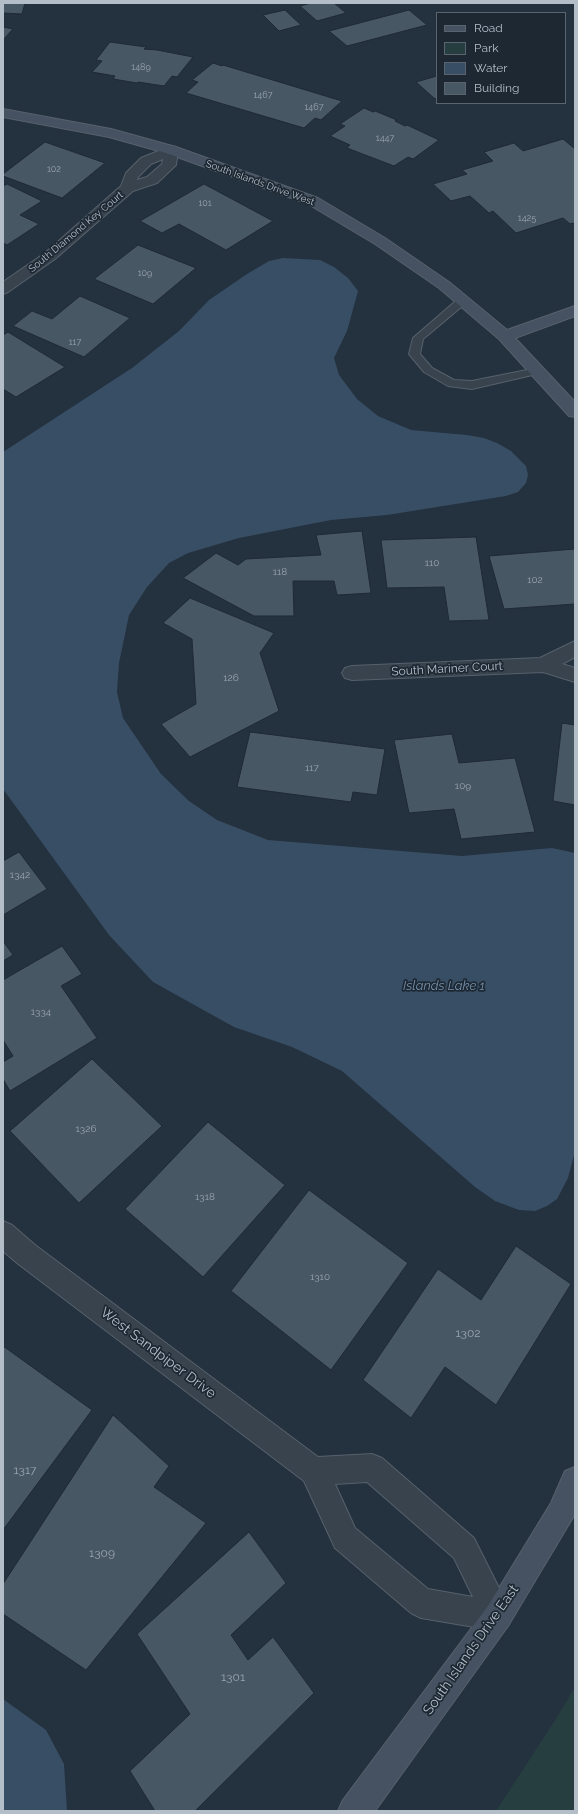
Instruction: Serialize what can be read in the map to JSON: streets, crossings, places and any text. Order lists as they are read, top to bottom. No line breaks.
{"streets":{"street":["South Islands Drive West","South Diamond Key Court","South Mariner Court","West Sandpiper Drive","South Islands Drive East"]},"crossings":[["South Islands Drive West","South Diamond Key Court"],["West Sandpiper Drive","South Islands Drive East"]],"water":["Islands Lake 1"],"house_numbers":["1489","1467","1467","1447","102","101","1425","109","117","110","118","102","126","117","109","1342","1334","1326","1318","1310","1302","1317","1309","1301"],"legend":["Road","Park","Water","Building"]}
